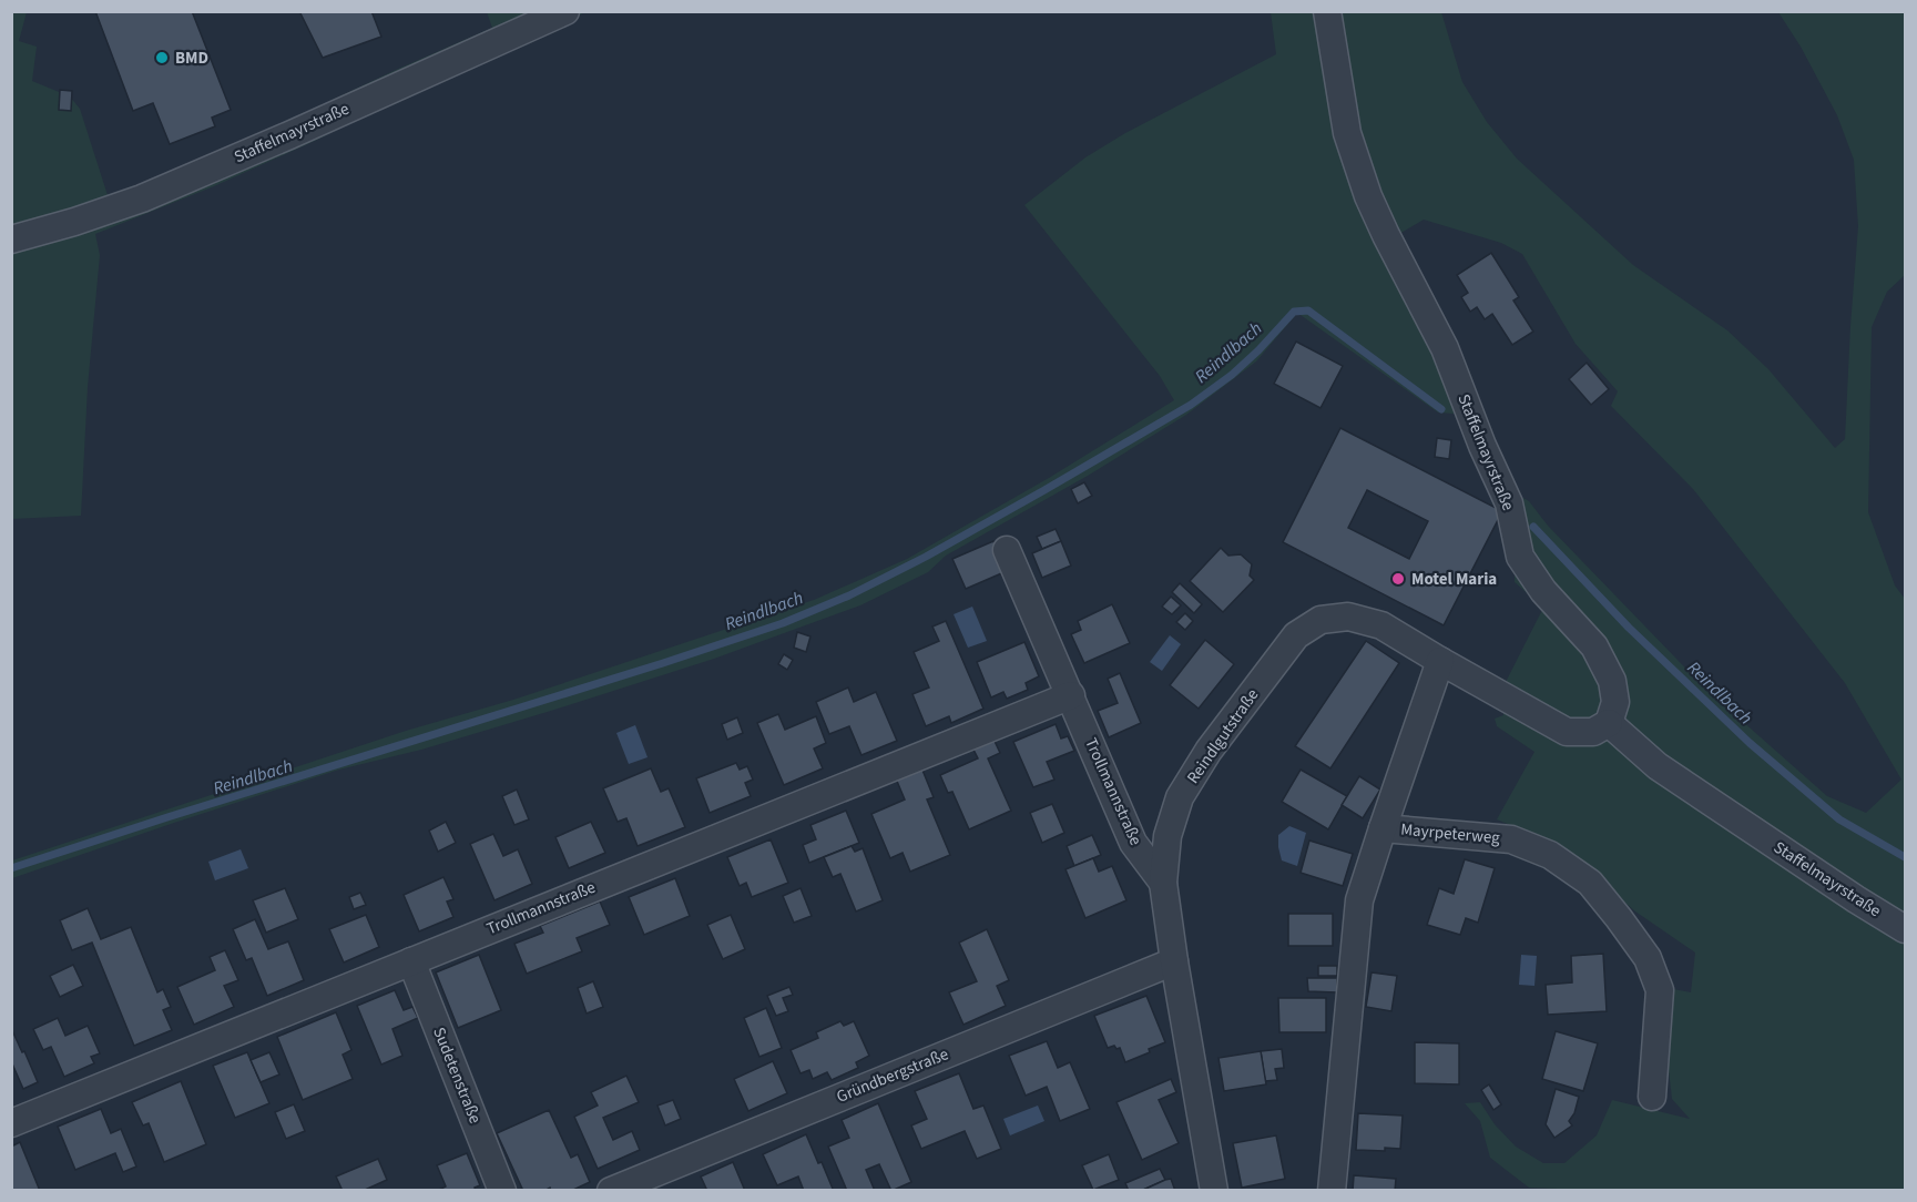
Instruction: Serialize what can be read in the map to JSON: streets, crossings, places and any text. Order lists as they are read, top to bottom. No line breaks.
{"streets":{"street":["Staffelmayrstraße","Reindlgutstraße","Trollmannstraße","Mayrpeterweg","Sudetenstraße","Gründbergstraße"]},"crossings":[["Staffelmayrstraße","Reindlgutstraße"],["Reindlgutstraße","Trollmannstraße"],["Reindlgutstraße","Mayrpeterweg"],["Reindlgutstraße","Gründbergstraße"],["Trollmannstraße","Sudetenstraße"]],"water":["Reindlbach"],"places":["BMD","Motel Maria"]}
